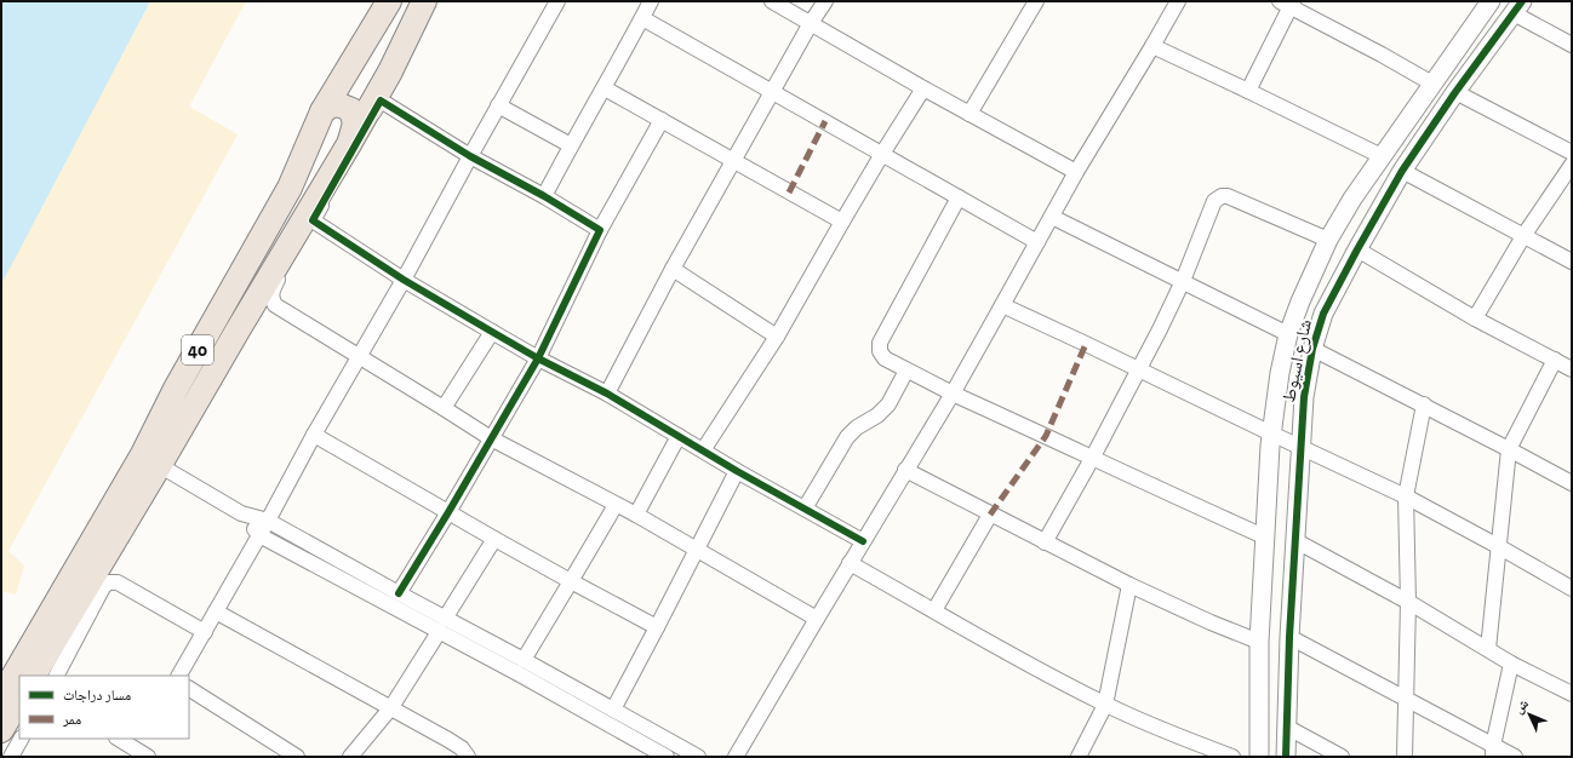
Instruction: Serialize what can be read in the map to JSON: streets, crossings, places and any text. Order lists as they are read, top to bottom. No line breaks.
{"streets":{"highway":["40"],"street":["شارع اسيوط"]},"legend":["مسار دراجات","ممر"],"north":"top left"}
